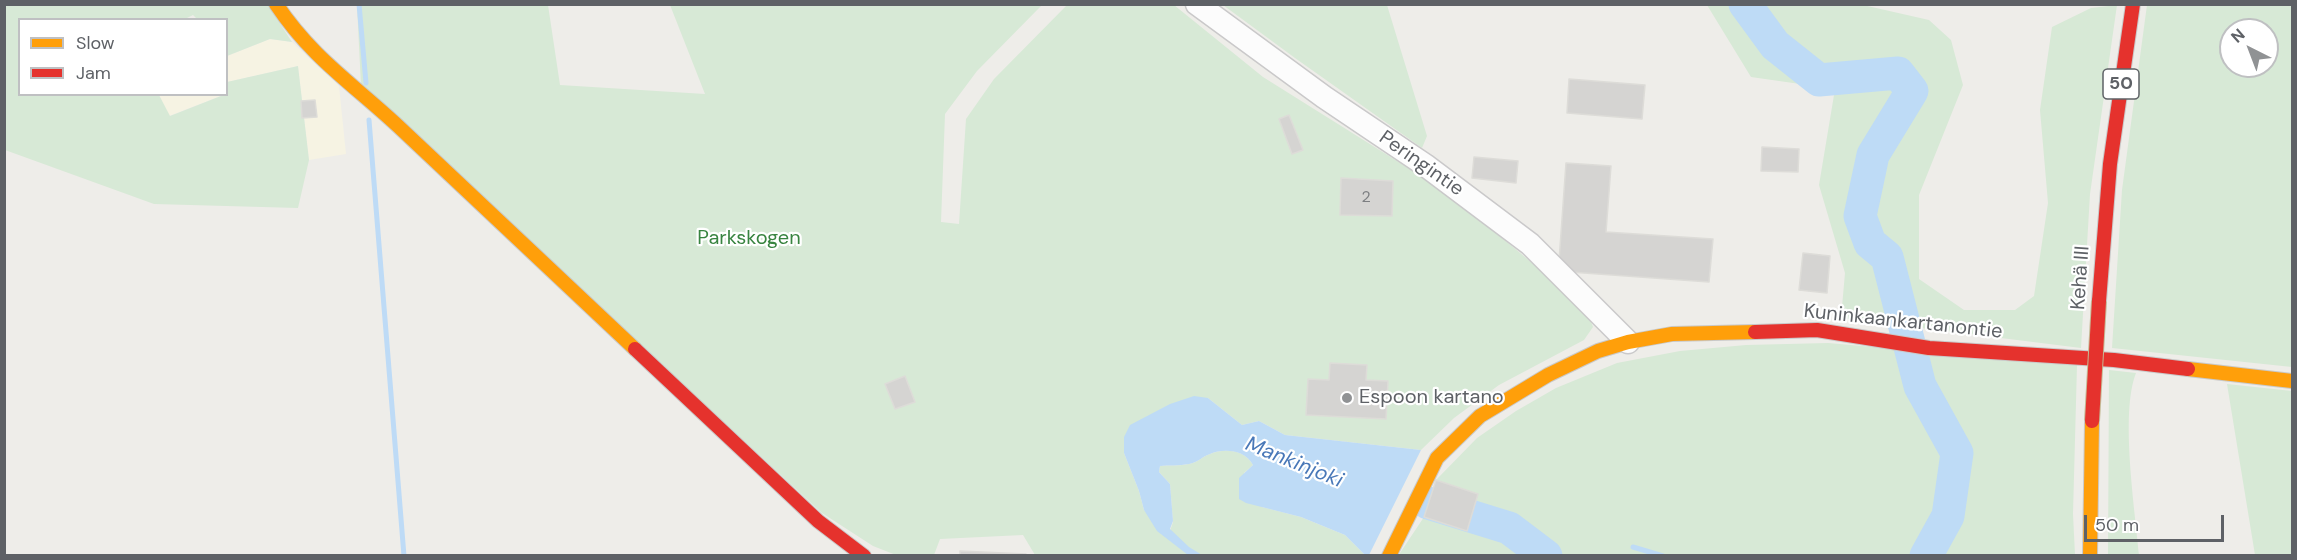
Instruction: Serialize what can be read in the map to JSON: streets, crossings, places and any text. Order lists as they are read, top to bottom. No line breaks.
{"streets":{"main road":["50","Kehä III","Kuninkaankartanontie"],"street":["Peringintie"]},"crossings":[["Peringintie","Kuninkaankartanontie"]],"water":["Mankinjoki"],"parks":["Parkskogen"],"places":["Espoon kartano"],"house_numbers":["2"],"legend":["Slow","Jam"],"scale_bar":"50 m","north":"top left"}
